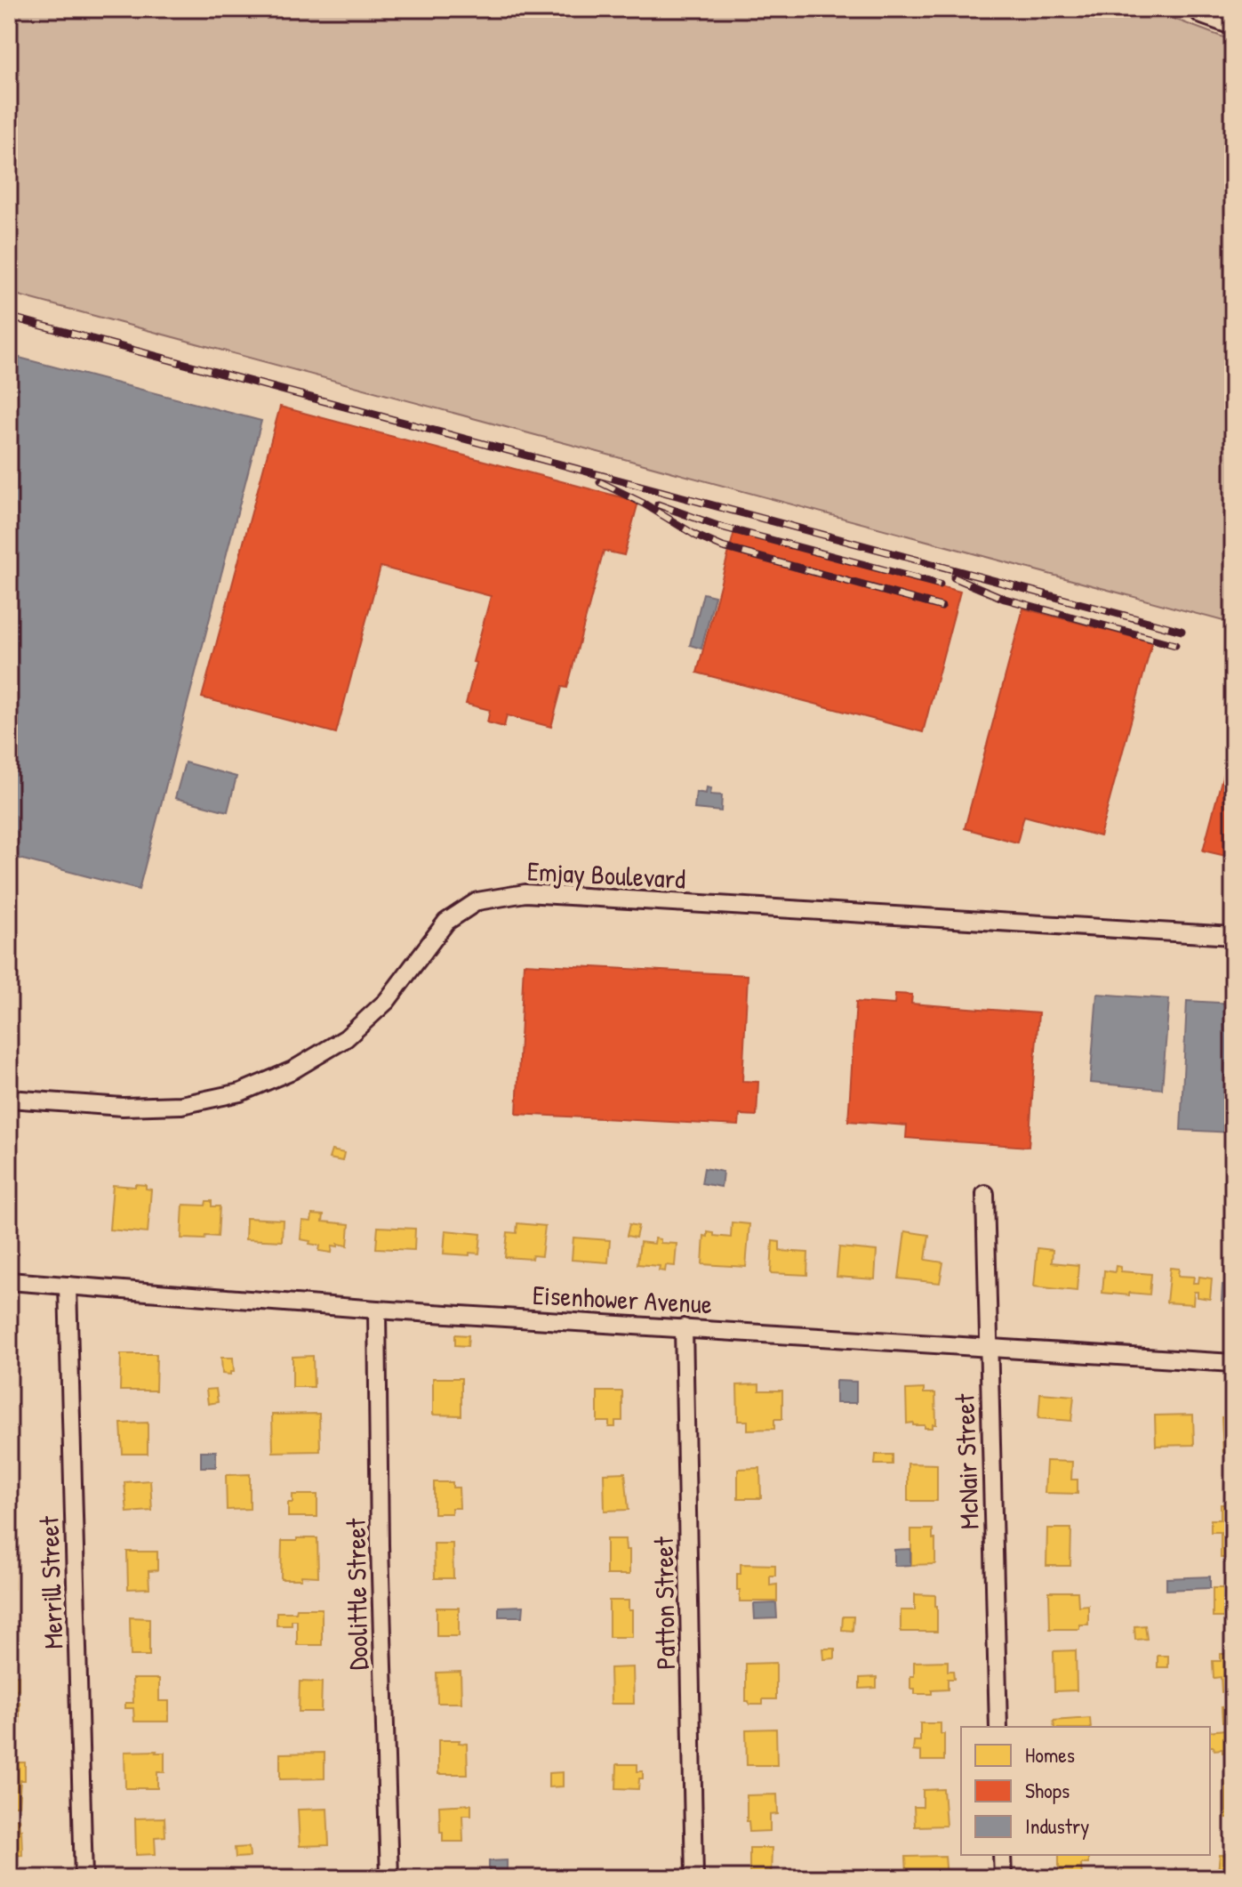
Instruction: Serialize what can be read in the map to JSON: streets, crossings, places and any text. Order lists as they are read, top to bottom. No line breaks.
{"streets":{"street":["Emjay Boulevard","Eisenhower Avenue","McNair Street","Merrill Street","Doolittle Street","Patton Street"]},"crossings":[["Eisenhower Avenue","McNair Street"],["Eisenhower Avenue","Merrill Street"],["Eisenhower Avenue","Doolittle Street"],["Eisenhower Avenue","Patton Street"]],"legend":["Homes","Shops","Industry"]}
